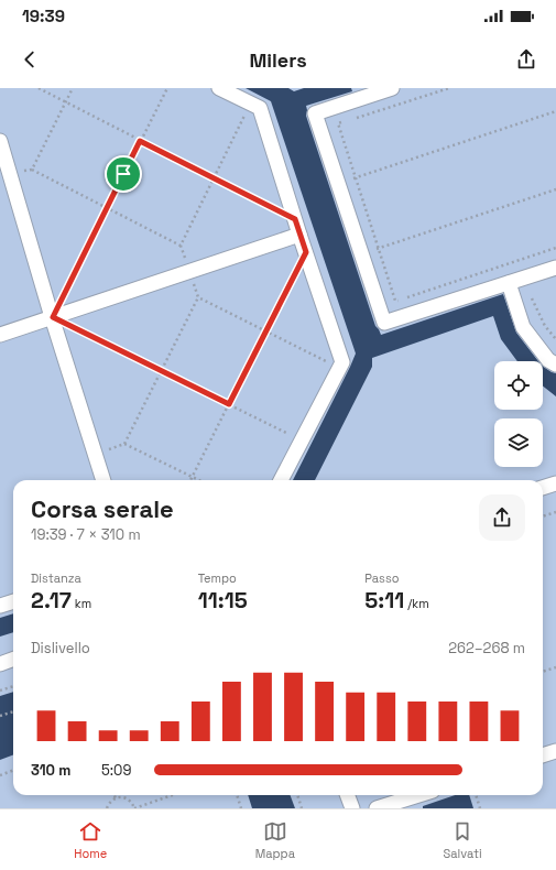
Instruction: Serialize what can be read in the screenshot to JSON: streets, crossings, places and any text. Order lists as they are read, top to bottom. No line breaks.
{"page":{"status":"19:39","header":"Milers","heading":["Corsa serale","19:39 · 7 × 310 m"],"stats":[["Distanza","2.17 km"],["Tempo","11:15"],["Passo","5:11 /km"]],"chart":["Dislivello","262–268 m"],"list":[{"name":"310 m","note":"5:09"}],"tabs":["Home","Mappa","Salvati"]}}
